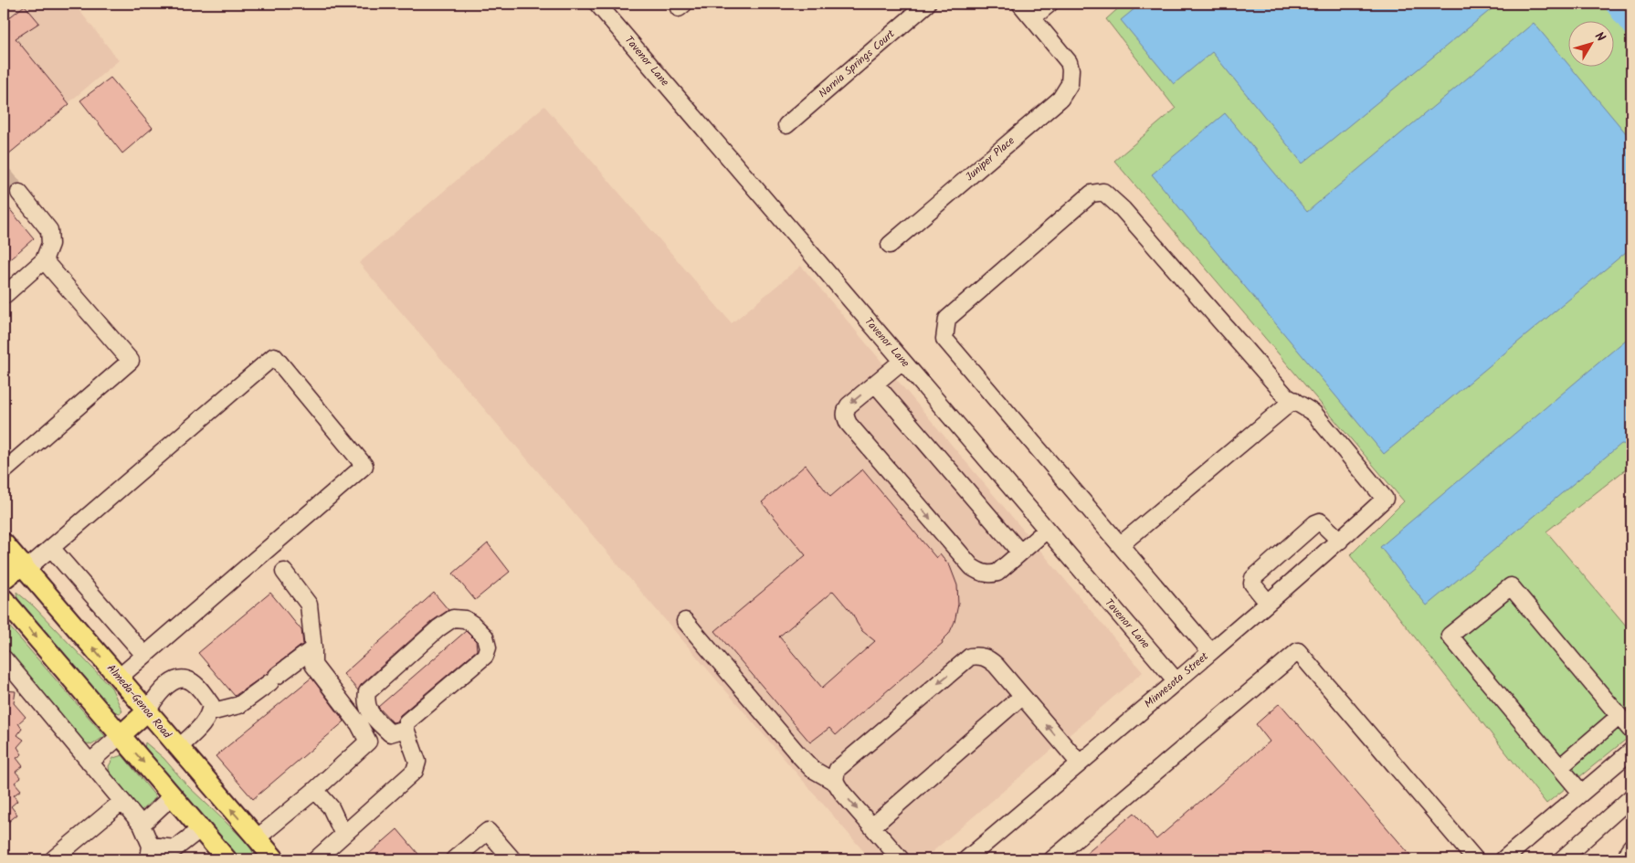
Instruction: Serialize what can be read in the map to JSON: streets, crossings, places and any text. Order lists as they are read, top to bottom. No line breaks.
{"streets":{"main road":["Almeda-Genoa Road"],"street":["Tavenor Lane","Narnia Springs Court","Juniper Place","Minnesota Street"]},"crossings":[["Tavenor Lane","Minnesota Street"]],"north":"top right"}
